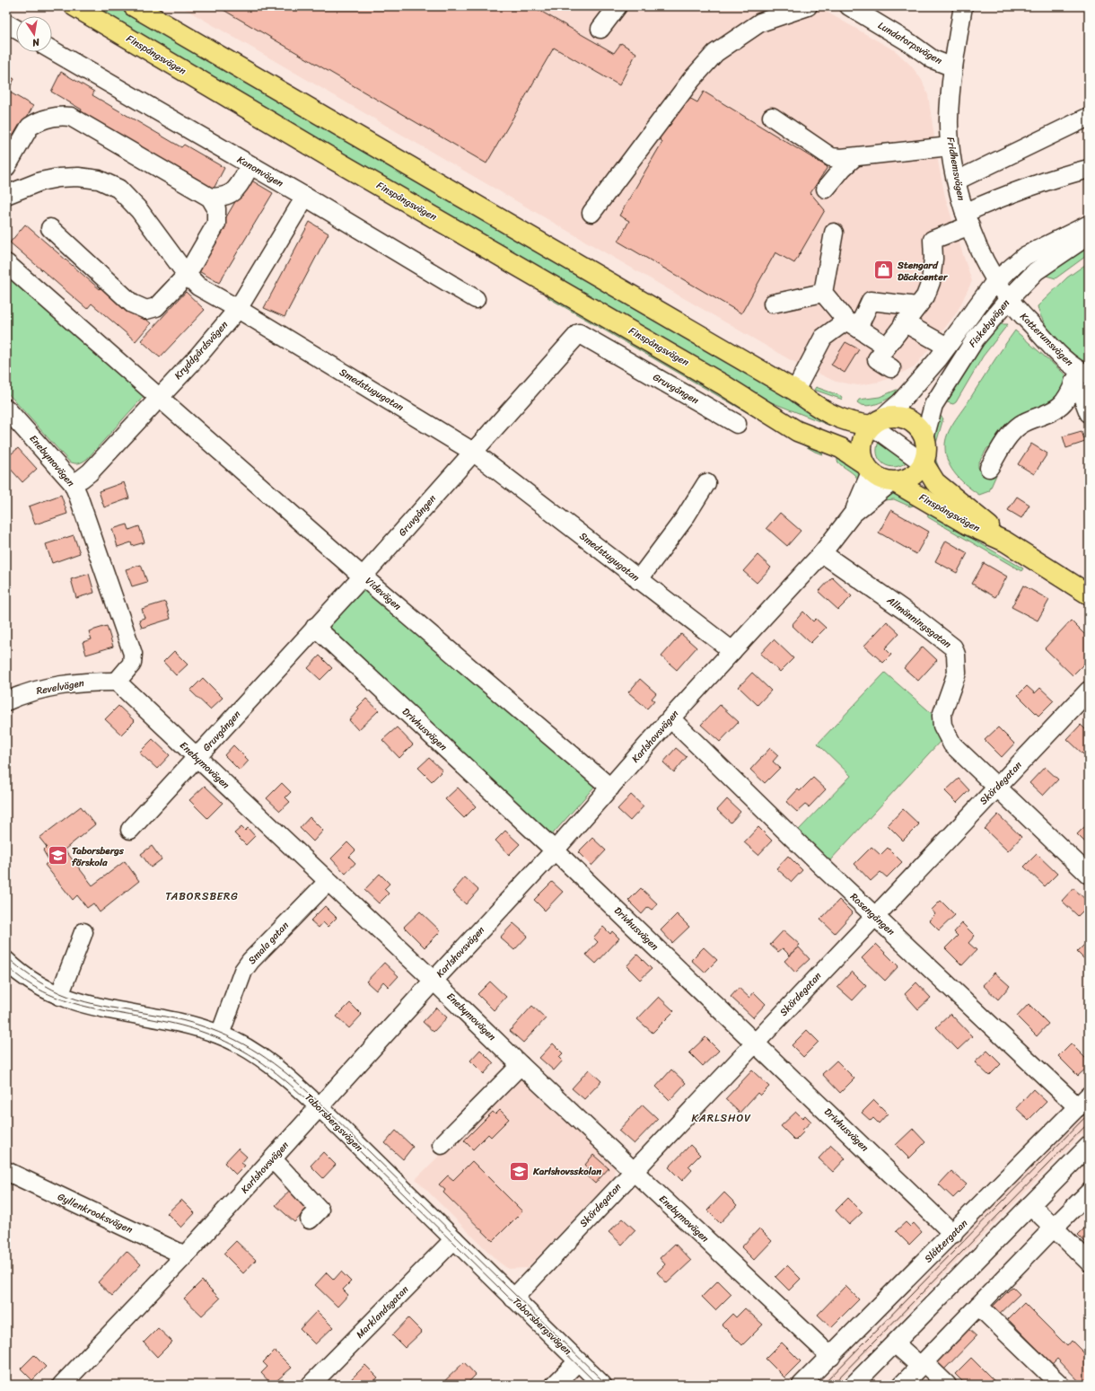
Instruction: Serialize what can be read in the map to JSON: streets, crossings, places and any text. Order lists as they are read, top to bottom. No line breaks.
{"streets":{"main road":["Finspångsvägen"],"street":["Lundatorpsvägen","Fridhemsvägen","Kanonvägen","Fiskebyvägen","Katterumsvägen","Kryddgårdsvägen","Gruvgången","Smedstugugatan","Enebymovägen","Videvägen","Allmänningsgatan","Revelvägen","Drivhusvägen","Karlshovsvägen","Skördegatan","Rosengången","Smala gatan","Taborsbergsvägen","Gyllenkrooksvägen","Slåttergatan","Marklandsgatan"]},"crossings":[["Lundatorpsvägen","Fridhemsvägen"],["Finspångsvägen","Karlshovsvägen"],["Fridhemsvägen","Fiskebyvägen"],["Fridhemsvägen","Katterumsvägen"],["Kanonvägen","Kryddgårdsvägen"],["Fiskebyvägen","Katterumsvägen"],["Kryddgårdsvägen","Smedstugugatan"],["Kryddgårdsvägen","Enebymovägen"],["Kryddgårdsvägen","Videvägen"],["Gruvgången","Smedstugugatan"],["Gruvgången","Enebymovägen"],["Gruvgången","Videvägen"],["Gruvgången","Drivhusvägen"],["Smedstugugatan","Karlshovsvägen"],["Enebymovägen","Revelvägen"],["Enebymovägen","Karlshovsvägen"],["Enebymovägen","Skördegatan"],["Enebymovägen","Smala gatan"],["Enebymovägen","Slåttergatan"],["Videvägen","Karlshovsvägen"],["Allmänningsgatan","Karlshovsvägen"],["Allmänningsgatan","Skördegatan"],["Drivhusvägen","Karlshovsvägen"],["Drivhusvägen","Skördegatan"],["Drivhusvägen","Slåttergatan"],["Karlshovsvägen","Rosengången"],["Karlshovsvägen","Taborsbergsvägen"],["Karlshovsvägen","Gyllenkrooksvägen"],["Skördegatan","Rosengången"],["Skördegatan","Taborsbergsvägen"],["Rosengången","Slåttergatan"],["Smala gatan","Taborsbergsvägen"],["Taborsbergsvägen","Marklandsgatan"]],"districts":["TABORSBERG","KARLSHOV"],"places":{"shop":["Stengard Däckcenter"],"school or university":["Taborsbergs förskola","Karlshovsskolan"]},"north":"bottom"}
